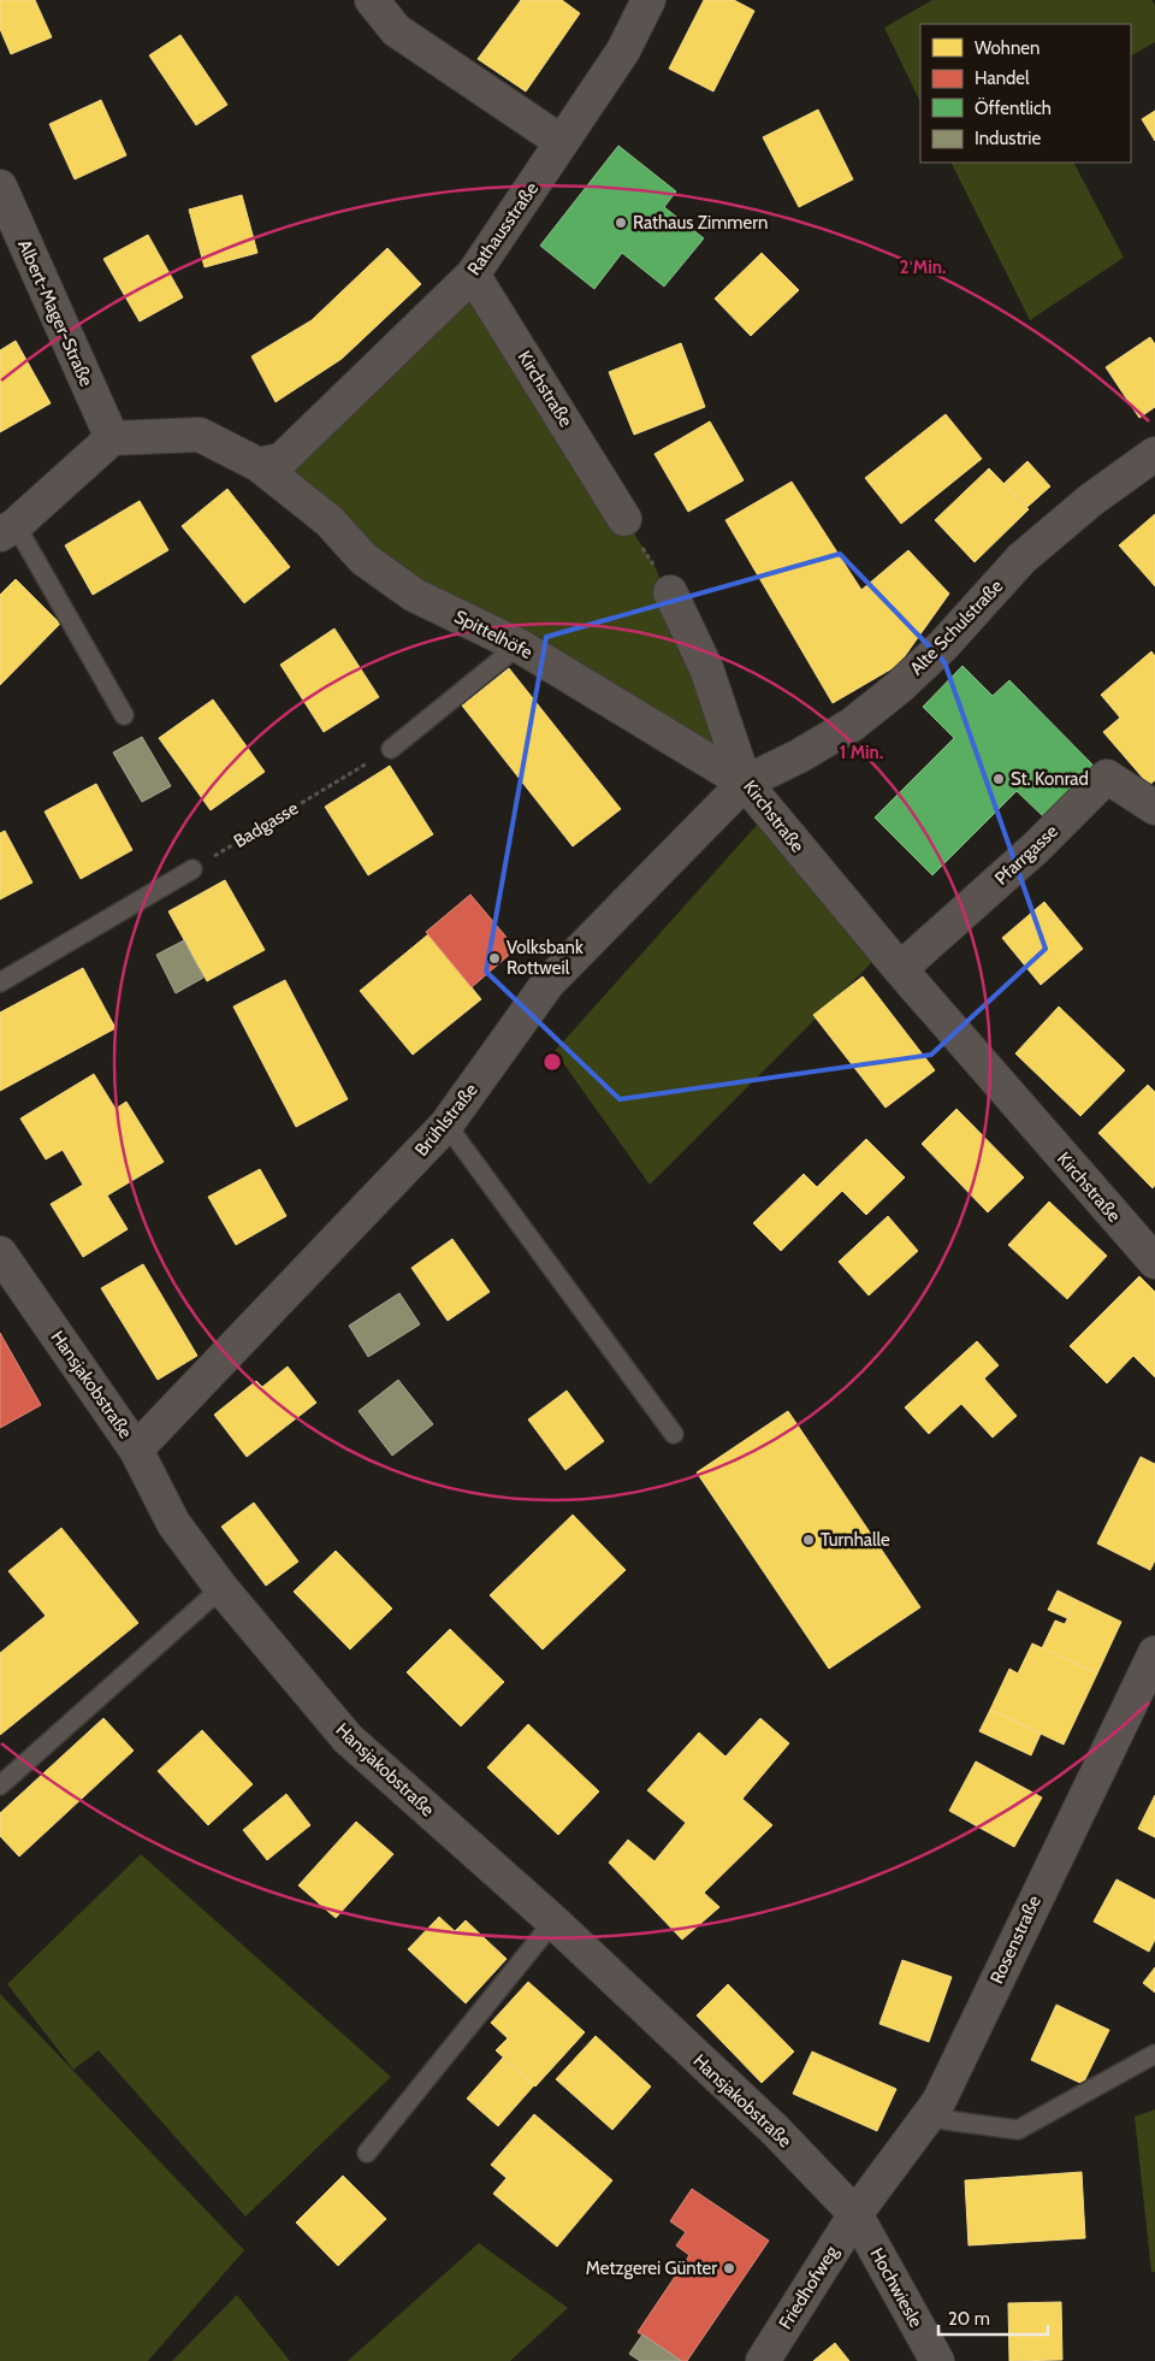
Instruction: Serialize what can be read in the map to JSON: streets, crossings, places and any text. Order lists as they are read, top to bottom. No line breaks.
{"streets":{"street":["Rathausstraße","Albert-Mager-Straße","Kirchstraße","Alte Schulstraße","Spittelhöfe","Pfarrgasse","Brühlstraße","Hansjakobstraße","Rosenstraße","Friedhofweg","Hochwiesle"],"path":["Badgasse"]},"crossings":[["Rathausstraße","Kirchstraße"],["Rathausstraße","Spittelhöfe"],["Albert-Mager-Straße","Spittelhöfe"],["Kirchstraße","Alte Schulstraße"],["Kirchstraße","Spittelhöfe"],["Kirchstraße","Pfarrgasse"],["Kirchstraße","Brühlstraße"],["Alte Schulstraße","Spittelhöfe"],["Alte Schulstraße","Brühlstraße"],["Spittelhöfe","Brühlstraße"],["Brühlstraße","Hansjakobstraße"],["Hansjakobstraße","Rosenstraße"],["Hansjakobstraße","Friedhofweg"],["Hansjakobstraße","Hochwiesle"],["Rosenstraße","Friedhofweg"],["Rosenstraße","Hochwiesle"],["Friedhofweg","Hochwiesle"]],"places":["Rathaus Zimmern","St. Konrad","Volksbank Rottweil","Turnhalle","Metzgerei Günter"],"legend":["Wohnen","Handel","Öffentlich","Industrie"],"scale_bar":"20 m","rings":["2 Min.","1 Min."]}
